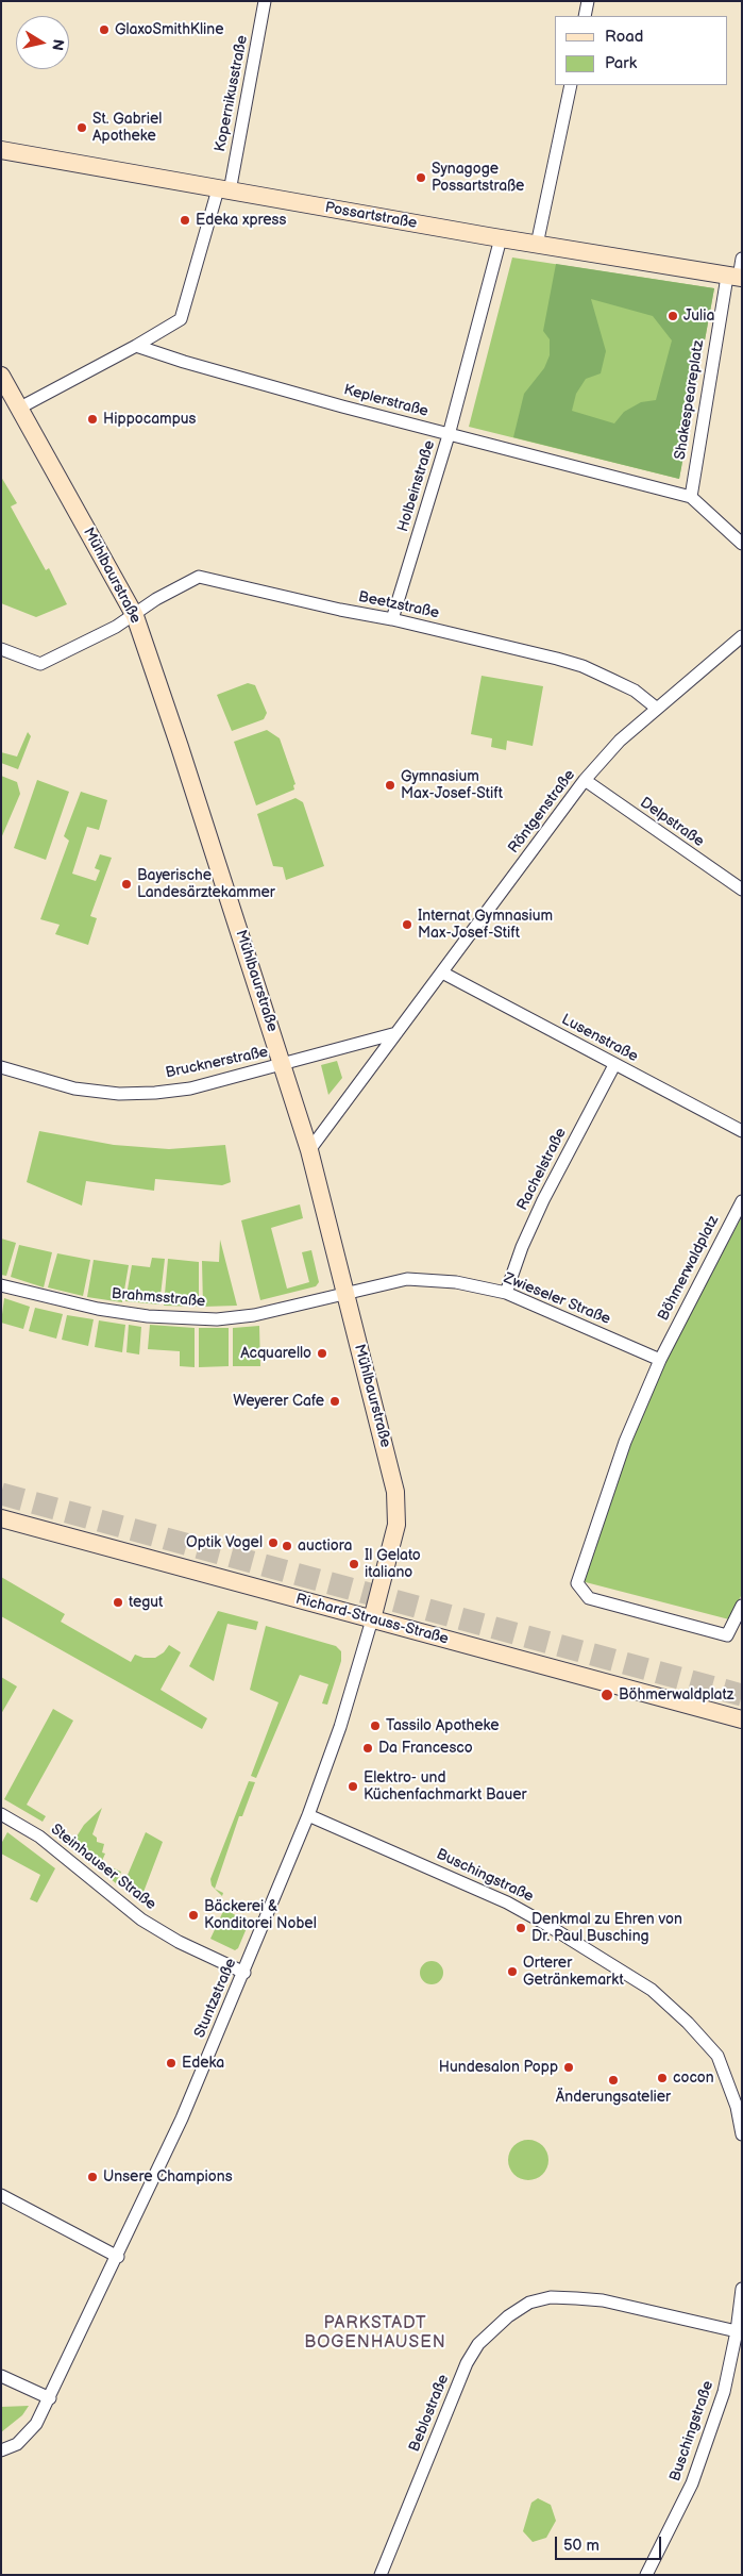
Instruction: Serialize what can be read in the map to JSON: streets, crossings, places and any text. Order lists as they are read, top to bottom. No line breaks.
{"streets":{"street":["Kopernikusstraße","Possartstraße","Shakespeareplatz","Keplerstraße","Holbeinstraße","Mühlbaurstraße","Beetzstraße","Röntgenstraße","Delpstraße","Lusenstraße","Brucknerstraße","Rachelstraße","Böhmerwaldplatz","Brahmsstraße","Zwieseler Straße","Richard-Strauss-Straße","Steinhauser Straße","Buschingstraße","Stuntzstraße","Beblostraße"]},"crossings":[["Kopernikusstraße","Possartstraße"],["Kopernikusstraße","Keplerstraße"],["Possartstraße","Shakespeareplatz"],["Possartstraße","Holbeinstraße"],["Shakespeareplatz","Keplerstraße"],["Keplerstraße","Holbeinstraße"],["Holbeinstraße","Beetzstraße"],["Mühlbaurstraße","Beetzstraße"],["Mühlbaurstraße","Röntgenstraße"],["Mühlbaurstraße","Brucknerstraße"],["Mühlbaurstraße","Brahmsstraße"],["Mühlbaurstraße","Zwieseler Straße"],["Mühlbaurstraße","Richard-Strauss-Straße"],["Mühlbaurstraße","Stuntzstraße"],["Beetzstraße","Röntgenstraße"],["Röntgenstraße","Delpstraße"],["Röntgenstraße","Lusenstraße"],["Lusenstraße","Rachelstraße"],["Rachelstraße","Zwieseler Straße"],["Böhmerwaldplatz","Zwieseler Straße"],["Brahmsstraße","Zwieseler Straße"],["Richard-Strauss-Straße","Stuntzstraße"],["Steinhauser Straße","Stuntzstraße"],["Buschingstraße","Stuntzstraße"],["Buschingstraße","Beblostraße"]],"districts":["PARKSTADT BOGENHAUSEN"],"places":["GlaxoSmithKline","St. Gabriel Apotheke","Synagoge Possartstraße","Edeka xpress","Julia","Hippocampus","Gymnasium Max-Josef-Stift","Bayerische Landesärztekammer","Internat Gymnasium Max-Josef-Stift","Acquarello","Weyerer Cafe","Optik Vogel","auctiora","Il Gelato italiano","tegut","Böhmerwaldplatz","Tassilo Apotheke","Da Francesco","Elektro- und Küchenfachmarkt Bauer","Bäckerei & Konditorei Nobel","Denkmal zu Ehren von Dr. Paul Busching","Orterer Getränkemarkt","Edeka","Hundesalon Popp","cocon","Änderungsatelier","Unsere Champions"],"legend":["Road","Park"],"scale_bar":"50 m","north":"right"}
